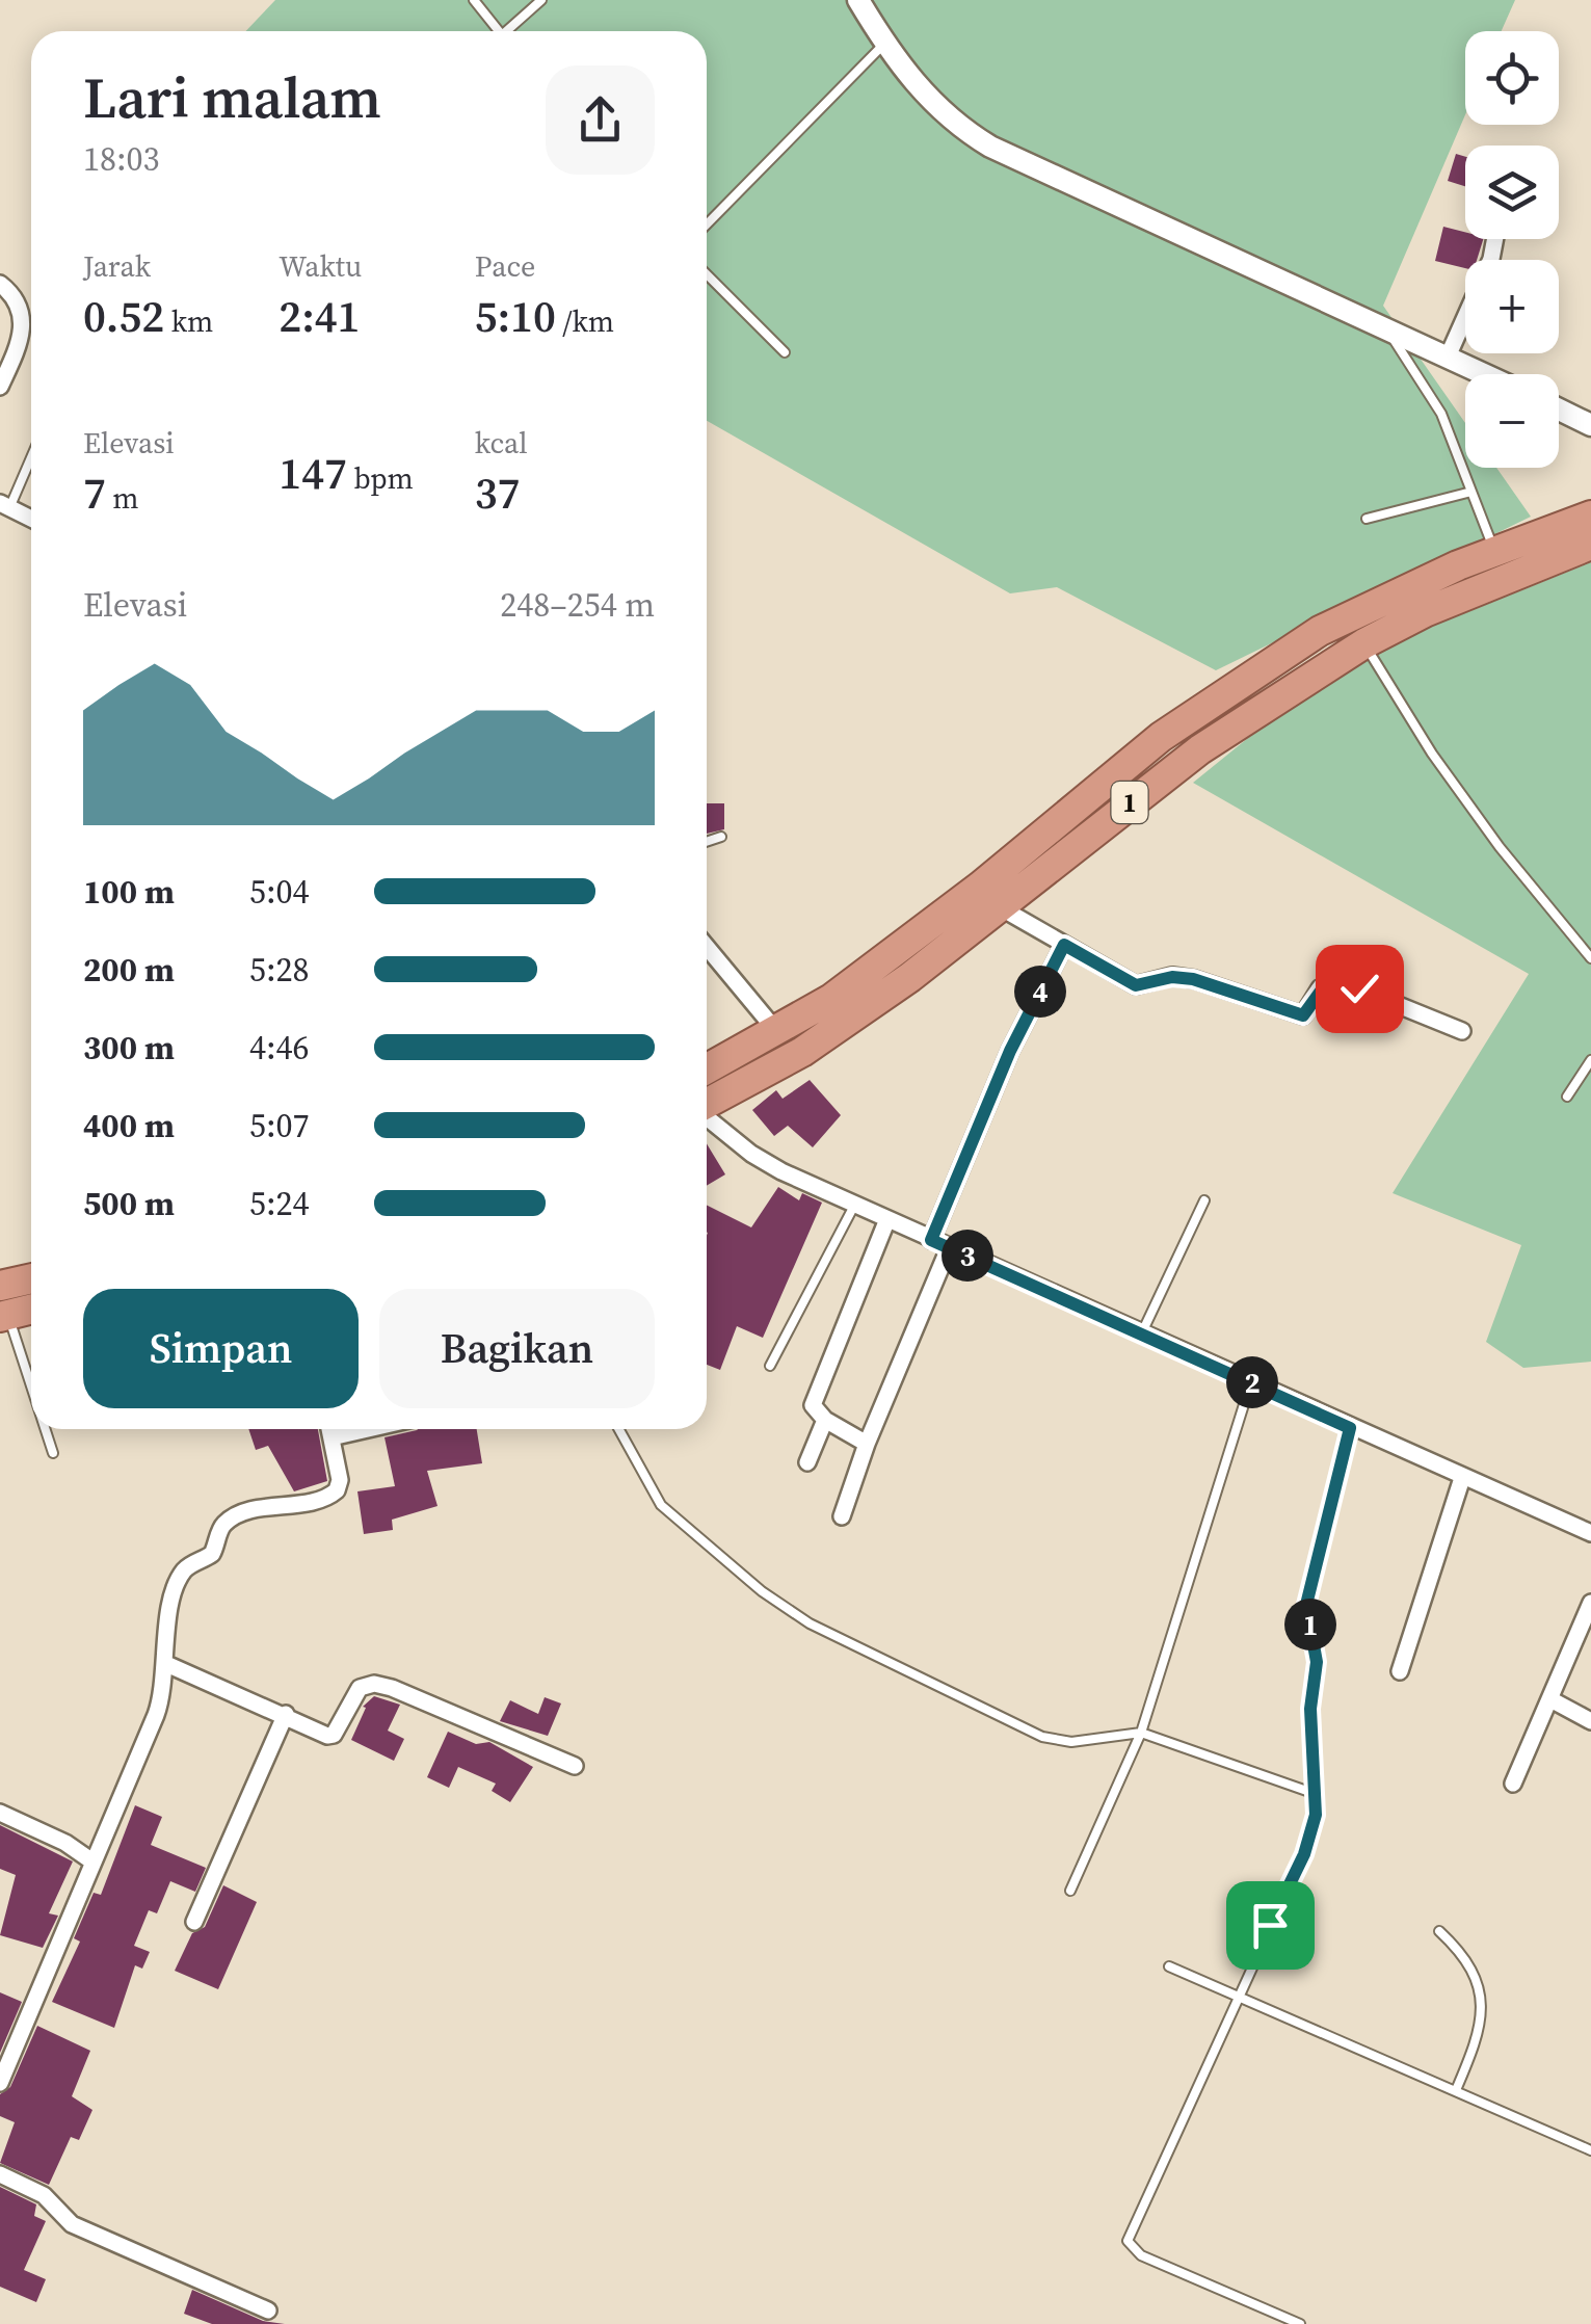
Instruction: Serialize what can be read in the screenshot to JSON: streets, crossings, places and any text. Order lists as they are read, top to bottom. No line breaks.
{"streets":{"highway":["1"]},"page":{"map_buttons":["+","−"],"heading":["Lari malam","18:03"],"stats":[["Jarak","0.52 km"],["Waktu","2:41"],["Pace","5:10 /km"],["Elevasi","7 m"],["147 bpm"],["kcal","37"]],"chart":["Elevasi","248–254 m"],"list":[{"name":"100 m","note":"5:04"},{"name":"200 m","note":"5:28"},{"name":"300 m","note":"4:46"},{"name":"400 m","note":"5:07"},{"name":"500 m","note":"5:24"}],"pins":["4","3","2","1"],"buttons":["Simpan","Bagikan"]}}
